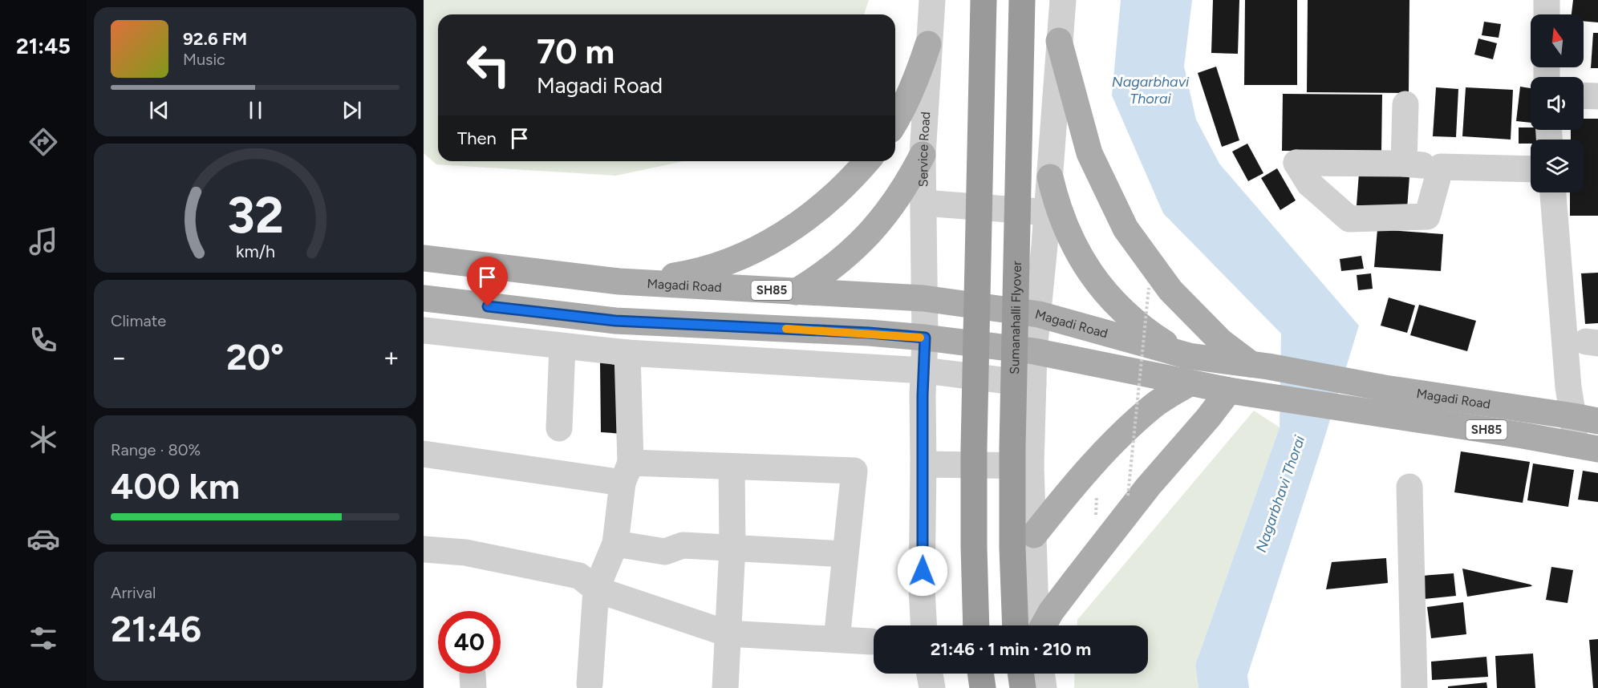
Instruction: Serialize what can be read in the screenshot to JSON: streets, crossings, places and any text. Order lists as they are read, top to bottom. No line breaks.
{"streets":{"highway":["Sumanahalli Flyover"],"main road":["Magadi Road","SH85"],"street":["Service Road"]},"crossings":[["Service Road","Magadi Road"]],"water":["Nagarbhavi Thorai"],"north":"top","page":{"tabs":"21:45","turn":["70 m","Magadi Road"],"song":["92.6 FM","Music"],"then":"Then","tile":["Climate",["Range · 80%","400 km"],["Arrival","21:46"]],"heat":["−","20°","+"],"limit":"40","trip":"21:46 · 1 min · 210 m","gauge":["32","km/h"]}}
